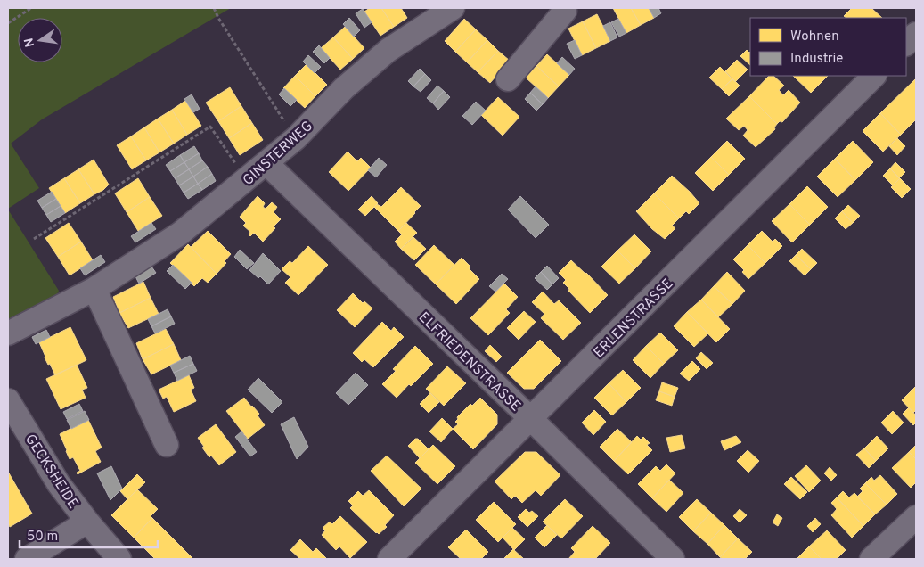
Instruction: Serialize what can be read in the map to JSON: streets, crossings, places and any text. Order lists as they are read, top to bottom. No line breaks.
{"streets":{"street":["GINSTERWEG","ERLENSTRASSE","ELFRIEDENSTRASSE","GECKSHEIDE"]},"crossings":[["GINSTERWEG","ELFRIEDENSTRASSE"],["ERLENSTRASSE","ELFRIEDENSTRASSE"]],"legend":["Wohnen","Industrie"],"scale_bar":"50 m","north":"left"}
